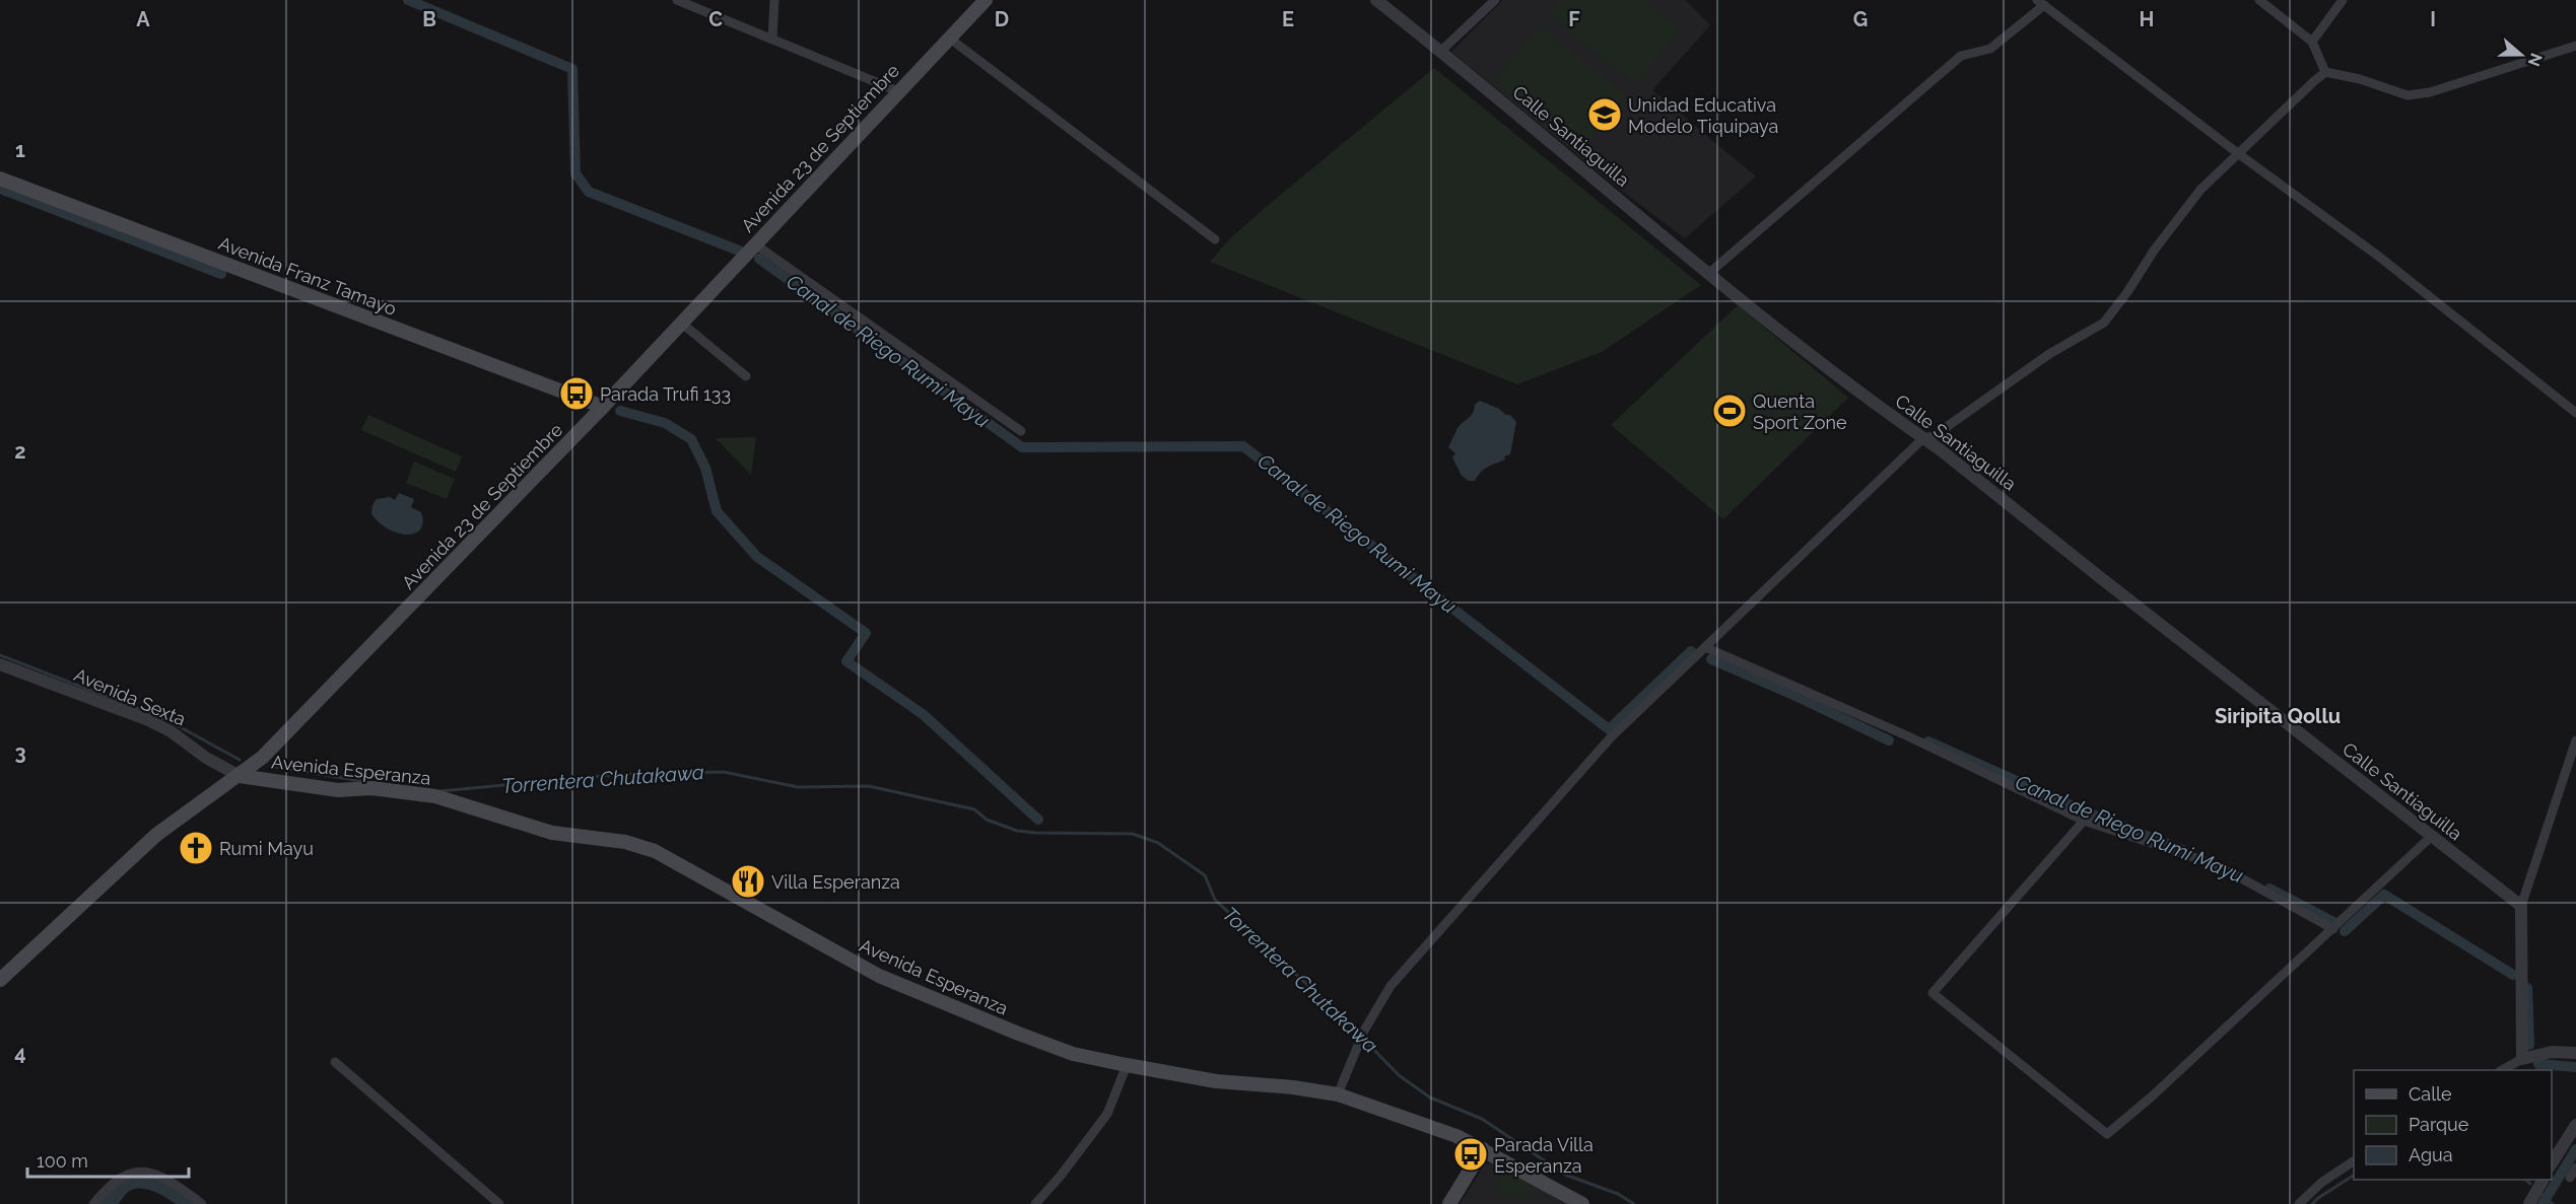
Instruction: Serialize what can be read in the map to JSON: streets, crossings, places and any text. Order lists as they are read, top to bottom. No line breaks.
{"streets":{"main road":["Avenida 23 de Septiembre","Avenida Franz Tamayo","Avenida Esperanza"],"street":["Calle Santiaguilla","Avenida Sexta"]},"crossings":[["Avenida 23 de Septiembre","Avenida Franz Tamayo"],["Avenida 23 de Septiembre","Avenida Sexta"],["Avenida 23 de Septiembre","Avenida Esperanza"],["Avenida Sexta","Avenida Esperanza"]],"districts":["Siripita Qollu"],"water":["Canal de Riego Rumi Mayu","Torrentera Chutakawa"],"places":{"school or university":["Unidad Educativa Modelo Tiquipaya"],"bus stop":["Parada Trufi 133","Parada Villa Esperanza"],"sports":["Quenta Sport Zone"],"church":["Rumi Mayu"],"restaurant":["Villa Esperanza"]},"legend":["Calle","Parque","Agua"],"scale_bar":"100 m","north":"right","grid":{"columns":["A","B","C","D","E","F","G","H","I"],"rows":["1","2","3","4"]}}
